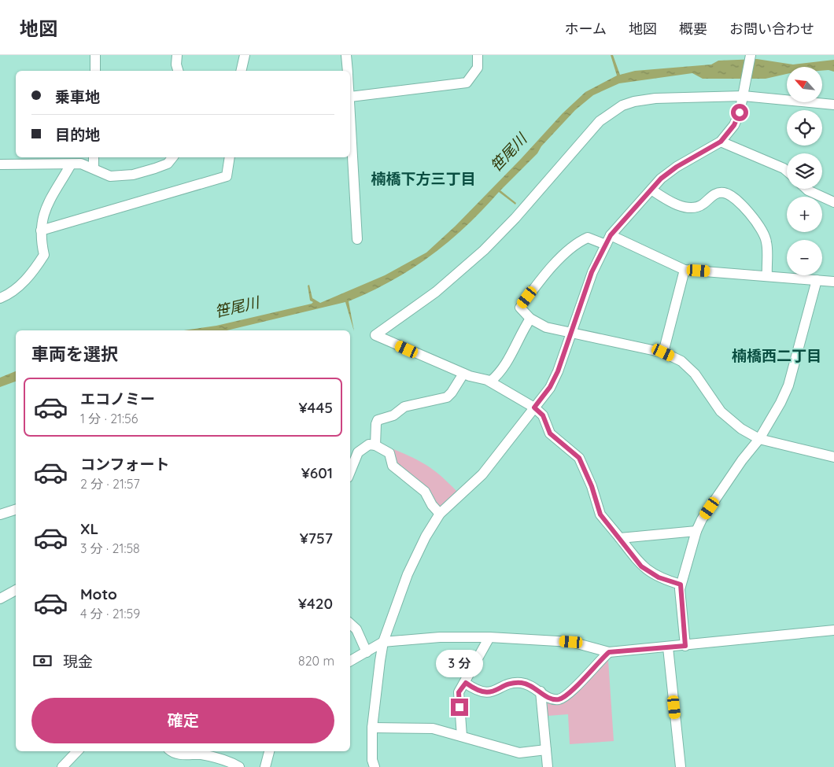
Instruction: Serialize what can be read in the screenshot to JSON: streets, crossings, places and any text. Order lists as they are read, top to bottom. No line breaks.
{"districts":["楠橋下方三丁目","楠橋西二丁目"],"water":["笹尾川"],"north":"top left","page":{"header":"地図","nav":["ホーム","地図","概要","お問い合わせ"],"map_buttons":["+","−"],"banner":["乗車地","目的地"],"heading":"車両を選択","list":[{"name":"エコノミー","note":"1 分 · 21:56","value":"¥445"},{"name":"コンフォート","note":"2 分 · 21:57","value":"¥601"},{"name":"XL","note":"3 分 · 21:58","value":"¥757"},{"name":"Moto","note":"4 分 · 21:59","value":"¥420"}],"pay":["現金","820 m"],"bubble":"3 分","buttons":"確定"}}
